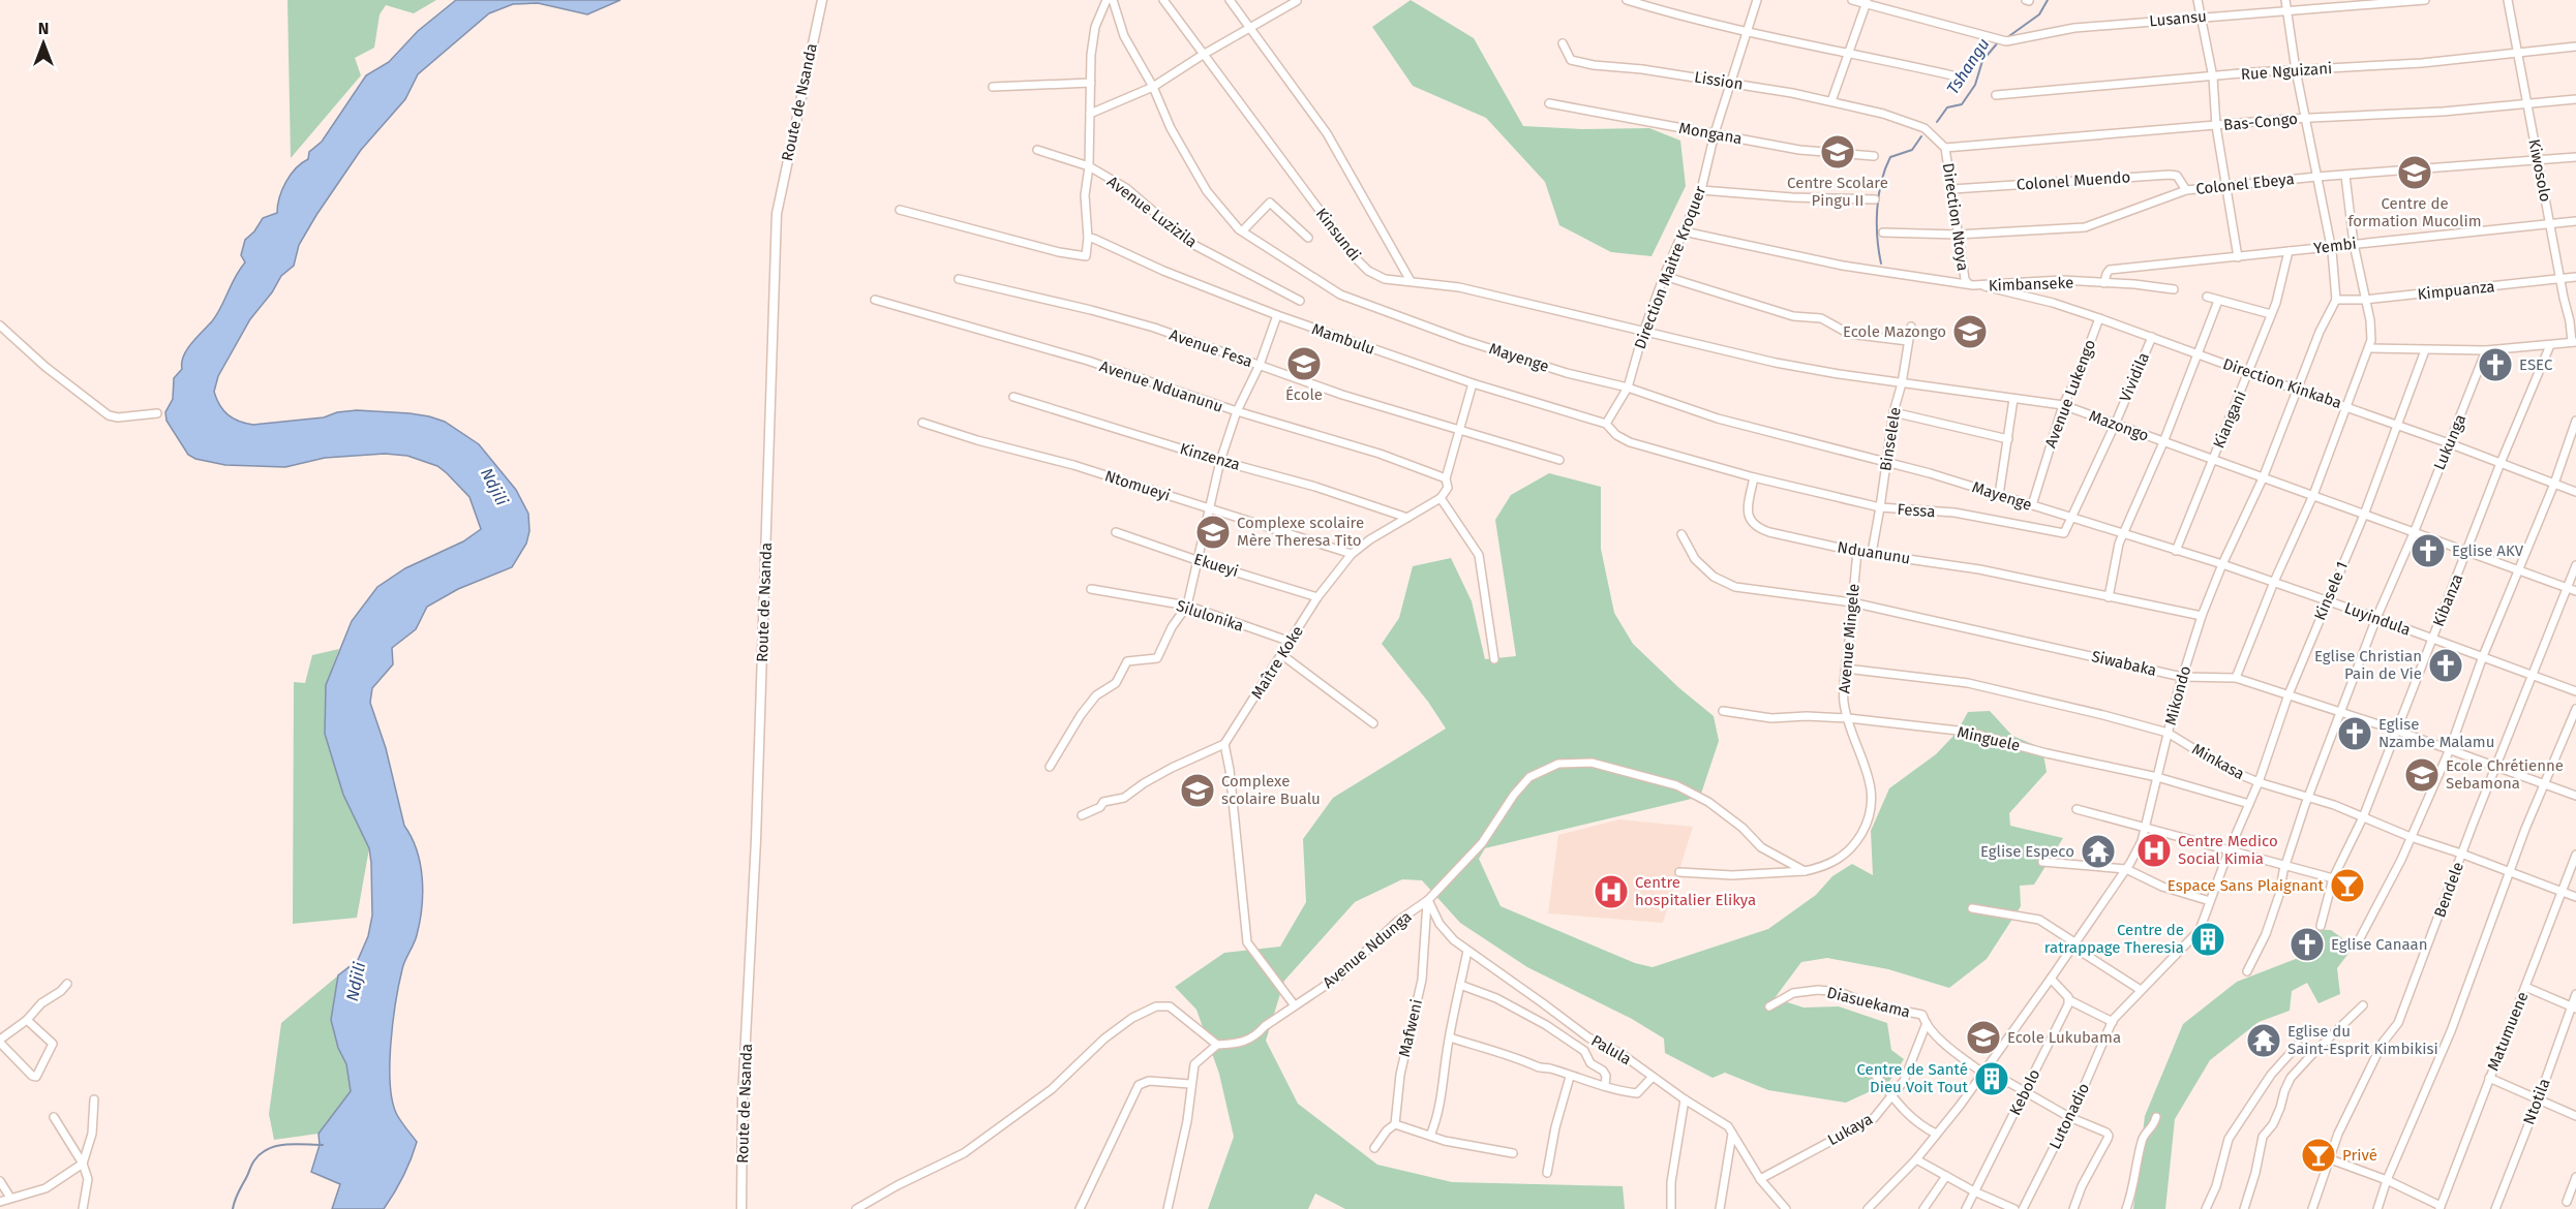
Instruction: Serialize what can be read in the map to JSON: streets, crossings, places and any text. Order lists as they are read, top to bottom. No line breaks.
{"streets":{"street":["Lusansu","Rue Nguizani","Lission","Route de Nsanda","Bas-Congo","Mongana","Kiwosolo","Colonel Muendo","Colonel Ebeya","Avenue Luzizila","Direction Ntoya","Kinsundi","Yembi","Direction Maitre Kroquer","Kimbanseke","Kimpuanza","Mambulu","Avenue Fesa","Mayenge","Vividila","Direction Kinkaba","Avenue Nduanunu","Avenue Lukengo","Kiangani","Mazongo","Binselele","Lukunga","Kinzenza","Ntomueyi","Fessa","Nduanunu","Ekueyi","Kinsele 1","Kibanza","Silulonika","Luyindula","Avenue Mingele","Maître Koke","Siwabaka","Mikondo","Minguele","Minkasa","Bendele","Avenue Ndunga","Diasuekama","Mafweni","Matumuene","Palula","Kebolo","Ntotila","Lutonadio","Lukaya"]},"crossings":[["Rue Nguizani","Kiwosolo"],["Lission","Direction Ntoya"],["Lission","Direction Maitre Kroquer"],["Bas-Congo","Kiwosolo"],["Bas-Congo","Direction Ntoya"],["Mongana","Direction Maitre Kroquer"],["Kiwosolo","Colonel Ebeya"],["Kiwosolo","Yembi"],["Kiwosolo","Kimpuanza"],["Colonel Muendo","Colonel Ebeya"],["Colonel Muendo","Direction Ntoya"],["Colonel Ebeya","Direction Ntoya"],["Direction Ntoya","Kimbanseke"],["Kinsundi","Direction Maitre Kroquer"],["Kinsundi","Mazongo"],["Yembi","Kimbanseke"],["Yembi","Kiangani"],["Direction Maitre Kroquer","Kimbanseke"],["Direction Maitre Kroquer","Mambulu"],["Direction Maitre Kroquer","Mayenge"],["Direction Maitre Kroquer","Mazongo"],["Kimbanseke","Direction Kinkaba"],["Kimpuanza","Mikondo"],["Mayenge","Vividila"],["Mayenge","Avenue Lukengo"],["Mayenge","Binselele"],["Mayenge","Fessa"],["Mayenge","Luyindula"],["Vividila","Direction Kinkaba"],["Vividila","Mazongo"],["Vividila","Fessa"],["Vividila","Luyindula"],["Direction Kinkaba","Avenue Lukengo"],["Direction Kinkaba","Kiangani"],["Direction Kinkaba","Lukunga"],["Direction Kinkaba","Kinsele 1"],["Direction Kinkaba","Kibanza"],["Direction Kinkaba","Mikondo"],["Avenue Lukengo","Mazongo"],["Kiangani","Mazongo"],["Kiangani","Luyindula"],["Mazongo","Binselele"],["Mazongo","Lukunga"],["Mazongo","Kinsele 1"],["Mazongo","Kibanza"],["Mazongo","Mikondo"],["Mazongo","Bendele"],["Binselele","Fessa"],["Binselele","Nduanunu"],["Lukunga","Luyindula"],["Lukunga","Siwabaka"],["Lukunga","Minkasa"],["Kinzenza","Maître Koke"],["Ntomueyi","Maître Koke"],["Fessa","Nduanunu"],["Fessa","Luyindula"],["Nduanunu","Avenue Mingele"],["Nduanunu","Mikondo"],["Ekueyi","Maître Koke"],["Kinsele 1","Luyindula"],["Kinsele 1","Siwabaka"],["Kinsele 1","Minguele"],["Kinsele 1","Minkasa"],["Kinsele 1","Lutonadio"],["Kibanza","Luyindula"],["Kibanza","Siwabaka"],["Kibanza","Minkasa"],["Silulonika","Maître Koke"],["Luyindula","Mikondo"],["Luyindula","Bendele"],["Avenue Mingele","Siwabaka"],["Avenue Mingele","Minguele"],["Avenue Mingele","Minkasa"],["Avenue Mingele","Avenue Ndunga"],["Siwabaka","Mikondo"],["Siwabaka","Bendele"],["Mikondo","Minguele"],["Mikondo","Minkasa"],["Mikondo","Diasuekama"],["Minkasa","Bendele"],["Minkasa","Matumuene"],["Avenue Ndunga","Mafweni"],["Avenue Ndunga","Palula"],["Diasuekama","Kebolo"],["Diasuekama","Lutonadio"],["Diasuekama","Lukaya"],["Mafweni","Palula"],["Palula","Lukaya"]],"water":["Tshangu","Ndjili"],"places":{"school or university":["Centre Scolare Pingu II","Centre de formation Mucolim","Ecole Mazongo","École","Complexe scolaire Mère Theresa Tito","Ecole Chrétienne Sebamona","Complexe scolaire Bualu","Ecole Lukubama"],"church":["ESEC","Eglise AKV","Eglise Christian Pain de Vie","Eglise Nzambe Malamu","Eglise Canaan"],"hospital":["Centre Medico Social Kimia","Centre hospitalier Elikya"],"temple":["Eglise Especo","Eglise du Saint-Esprit Kimbikisi"],"bar":["Espace Sans Plaignant","Privé"],"building":["Centre de ratrappage Theresia","Centre de Santé Dieu Voit Tout"]},"north":"top"}
